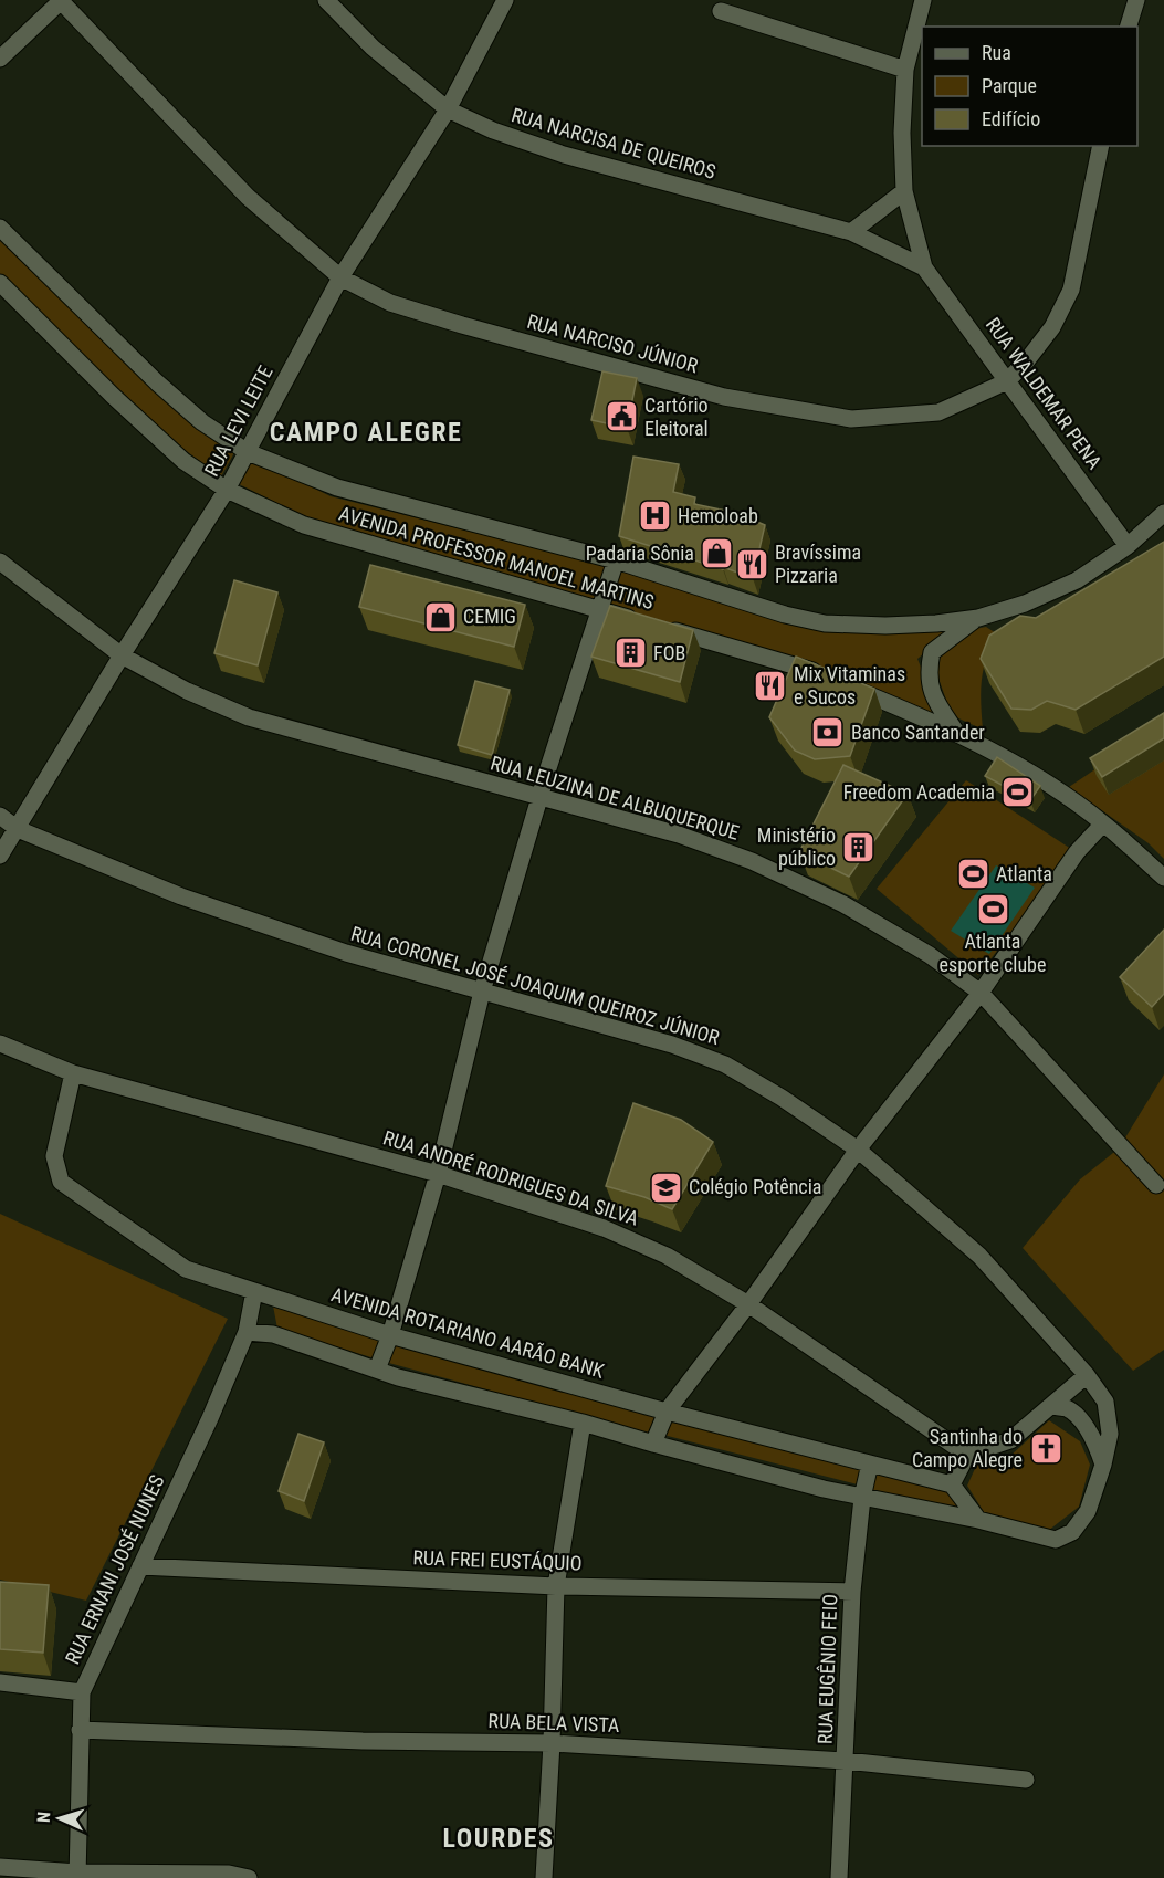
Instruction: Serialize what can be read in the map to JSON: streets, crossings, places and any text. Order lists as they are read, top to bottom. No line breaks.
{"streets":{"street":["RUA NARCISA DE QUEIROS","RUA NARCISO JÚNIOR","RUA WALDEMAR PENA","RUA LEVI LEITE","AVENIDA PROFESSOR MANOEL MARTINS","RUA LEUZINA DE ALBUQUERQUE","RUA CORONEL JOSÉ JOAQUIM QUEIROZ JÚNIOR","RUA ANDRÉ RODRIGUES DA SILVA","AVENIDA ROTARIANO AARÃO BANK","RUA FREI EUSTÁQUIO","RUA ERNANI JOSÉ NUNES","RUA EUGÊNIO FEIO","RUA BELA VISTA"]},"crossings":[["RUA NARCISA DE QUEIROS","RUA WALDEMAR PENA"],["RUA NARCISA DE QUEIROS","RUA LEVI LEITE"],["RUA NARCISO JÚNIOR","RUA WALDEMAR PENA"],["RUA NARCISO JÚNIOR","RUA LEVI LEITE"],["RUA WALDEMAR PENA","AVENIDA PROFESSOR MANOEL MARTINS"],["RUA LEVI LEITE","AVENIDA PROFESSOR MANOEL MARTINS"],["RUA LEVI LEITE","RUA LEUZINA DE ALBUQUERQUE"],["RUA LEVI LEITE","RUA CORONEL JOSÉ JOAQUIM QUEIROZ JÚNIOR"],["RUA CORONEL JOSÉ JOAQUIM QUEIROZ JÚNIOR","RUA ANDRÉ RODRIGUES DA SILVA"],["RUA CORONEL JOSÉ JOAQUIM QUEIROZ JÚNIOR","AVENIDA ROTARIANO AARÃO BANK"],["RUA ANDRÉ RODRIGUES DA SILVA","AVENIDA ROTARIANO AARÃO BANK"],["AVENIDA ROTARIANO AARÃO BANK","RUA ERNANI JOSÉ NUNES"],["AVENIDA ROTARIANO AARÃO BANK","RUA EUGÊNIO FEIO"],["RUA FREI EUSTÁQUIO","RUA ERNANI JOSÉ NUNES"],["RUA FREI EUSTÁQUIO","RUA EUGÊNIO FEIO"],["RUA ERNANI JOSÉ NUNES","RUA BELA VISTA"],["RUA EUGÊNIO FEIO","RUA BELA VISTA"]],"districts":["CAMPO ALEGRE","LOURDES"],"places":{"public building":["Cartório Eleitoral"],"hospital":["Hemoloab"],"shop":["Padaria Sônia","CEMIG"],"restaurant":["Bravíssima Pizzaria","Mix Vitaminas e Sucos"],"building":["FOB","Ministério público"],"bank":["Banco Santander"],"sports":["Freedom Academia","Atlanta","Atlanta esporte clube"],"school or university":["Colégio Potência"],"church":["Santinha do Campo Alegre"]},"legend":["Rua","Parque","Edifício"],"north":"left"}
